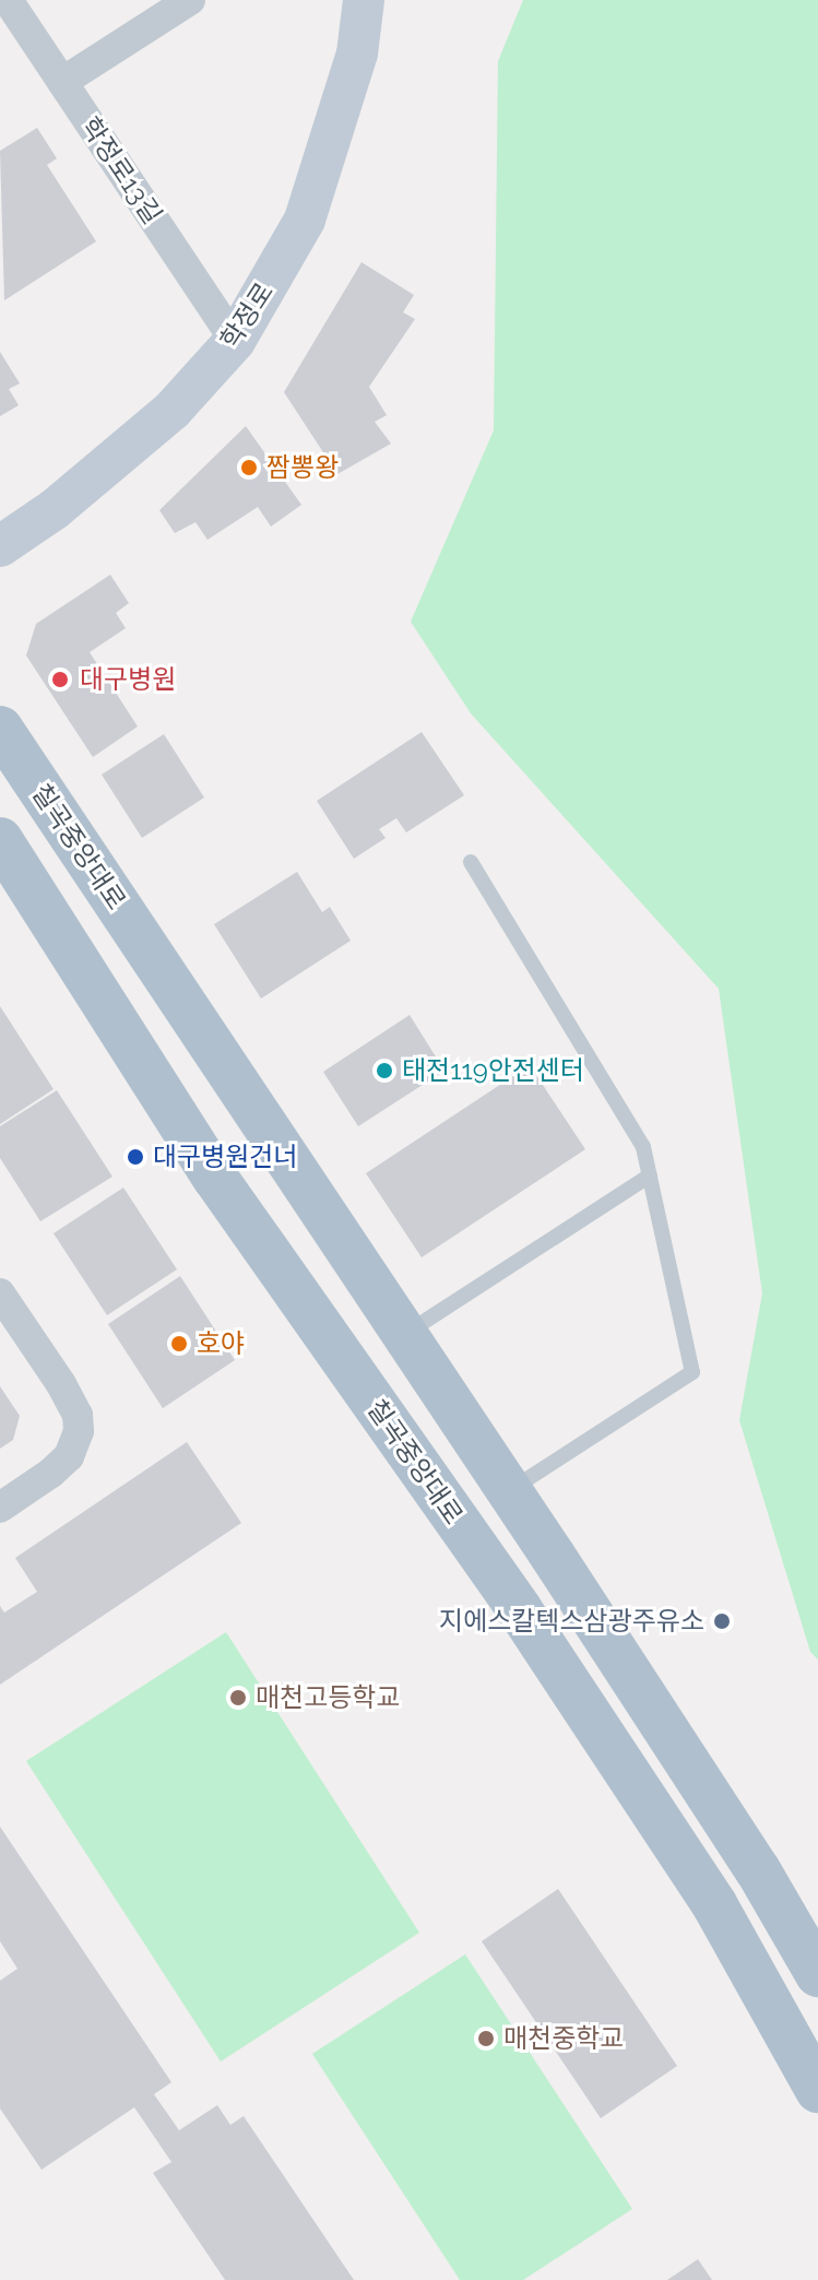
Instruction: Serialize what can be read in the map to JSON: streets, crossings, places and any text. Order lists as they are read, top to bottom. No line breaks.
{"streets":{"main road":["학정로","칠곡중앙대로"],"street":["학정로13길"]},"crossings":[["학정로13길","학정로"]],"places":["짬뽕왕","대구병원","태전119안전센터","대구병원건너","호야","지에스칼텍스삼광주유소","매천고등학교","매천중학교"]}
